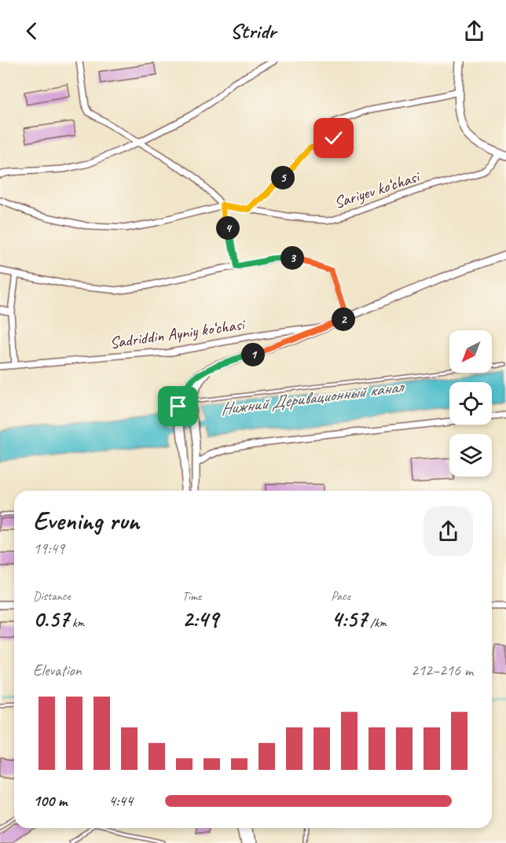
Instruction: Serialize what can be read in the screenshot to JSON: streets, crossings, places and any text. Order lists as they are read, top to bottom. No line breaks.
{"streets":{"main road":["Sadriddin Ayniy ko‘chasi"],"street":["Sariyev ko‘chasi"]},"water":["Нижний Деривационный канал"],"north":"bottom left","page":{"header":"Stridr","pins":["5","4","3","2","1"],"heading":["Evening run","19:49"],"stats":[["Distance","0.57 km"],["Time","2:49"],["Pace","4:57 /km"]],"chart":["Elevation","212–216 m"],"list":[{"name":"100 m","note":"4:44"}]}}
